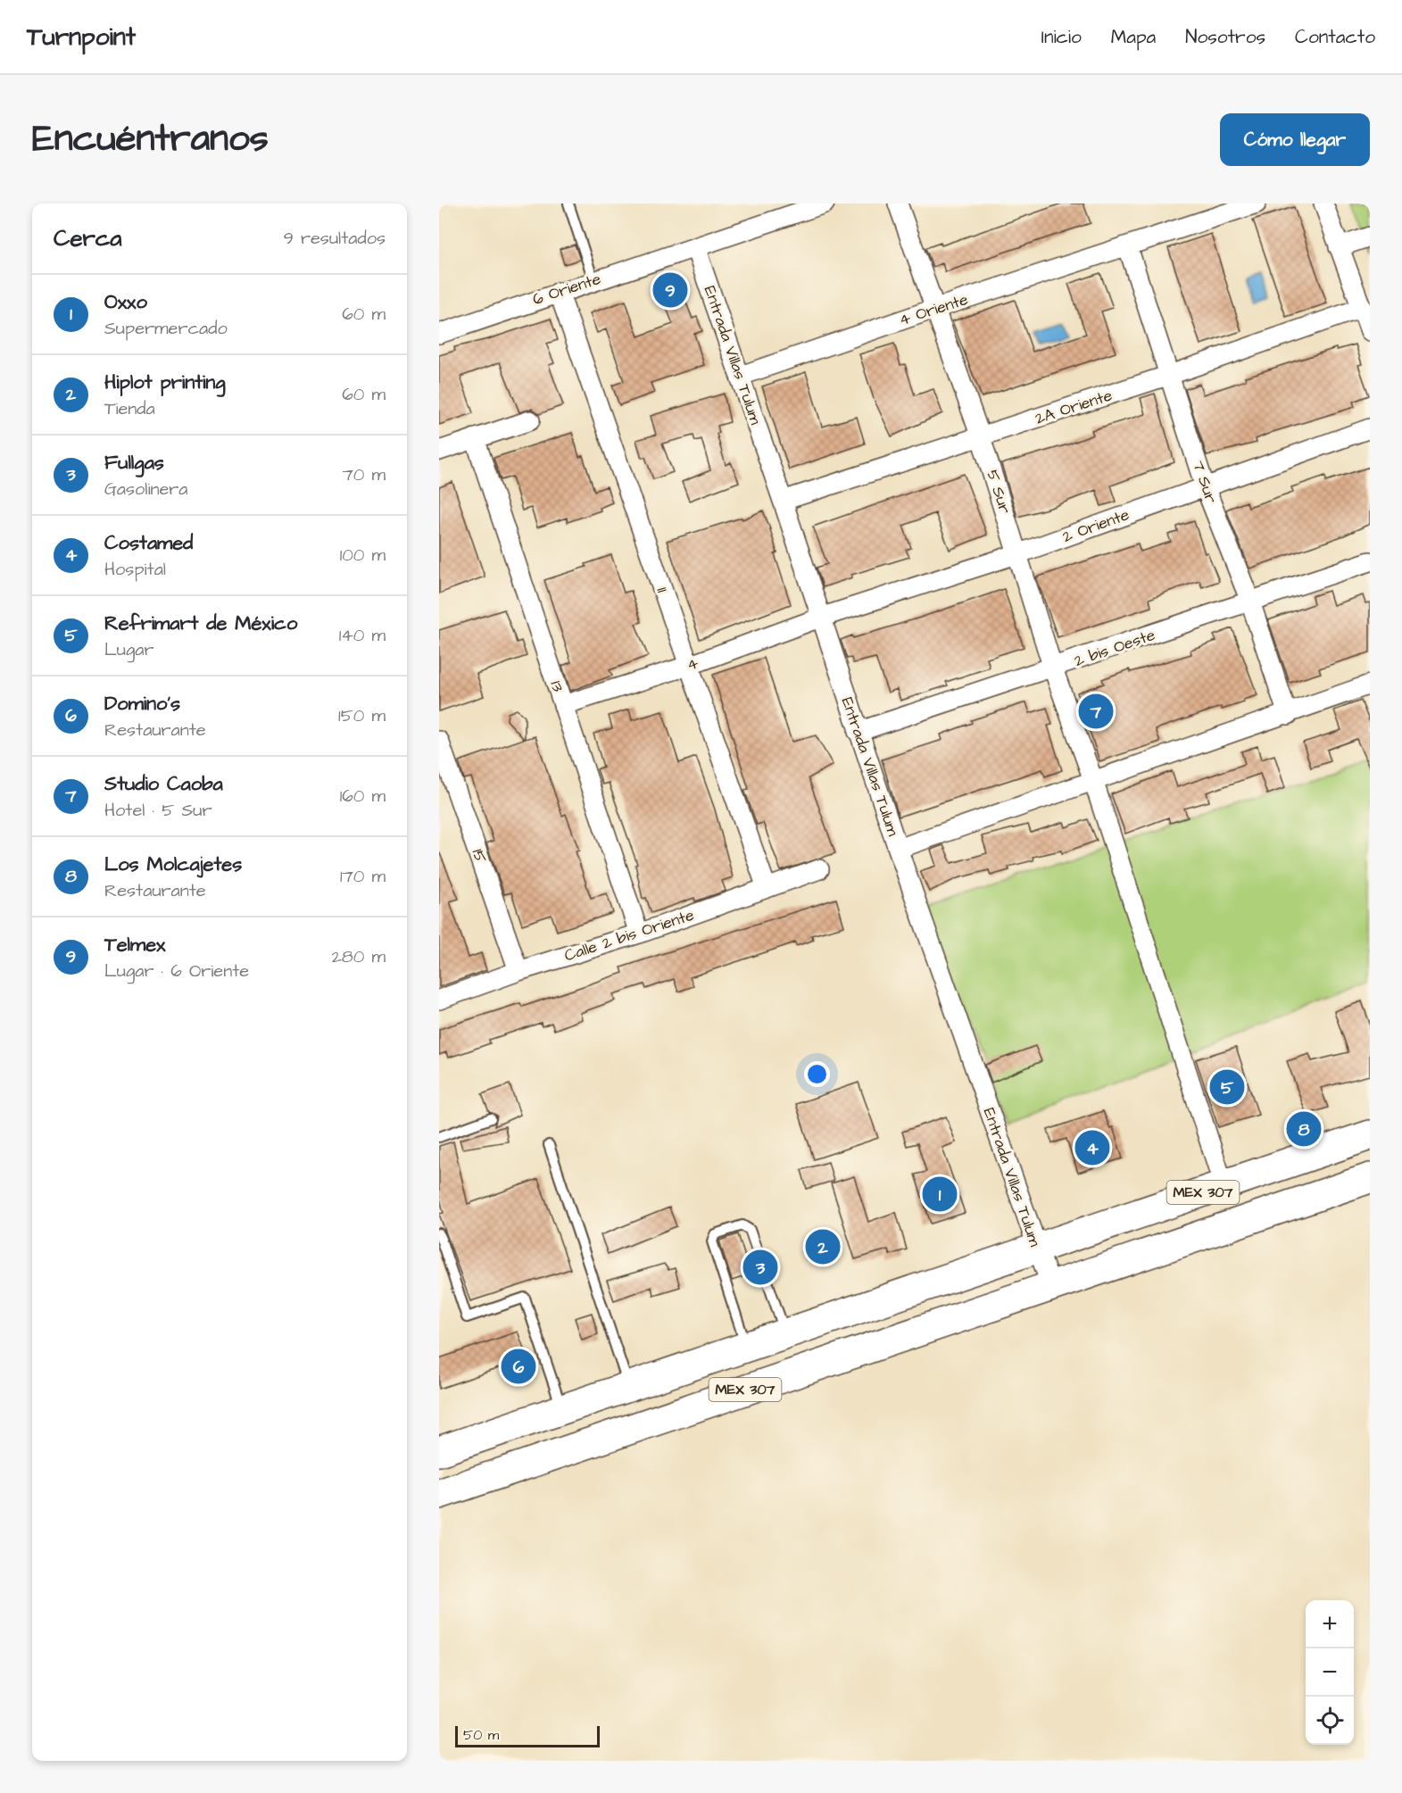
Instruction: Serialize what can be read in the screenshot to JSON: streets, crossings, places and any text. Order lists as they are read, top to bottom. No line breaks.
{"streets":{"highway":["MEX 307"],"street":["6 Oriente","4 Oriente","Entrada Villas Tulum","2A Oriente","7 Sur","5 Sur","2 Oriente","11","2 bis Oeste","4","13","15","Calle 2 bis Oriente"]},"crossings":[["6 Oriente","Entrada Villas Tulum"],["6 Oriente","11"],["4 Oriente","Entrada Villas Tulum"],["4 Oriente","7 Sur"],["4 Oriente","5 Sur"],["Entrada Villas Tulum","2A Oriente"],["Entrada Villas Tulum","2 Oriente"],["Entrada Villas Tulum","2 bis Oeste"],["Entrada Villas Tulum","4"],["Entrada Villas Tulum","MEX 307"],["2A Oriente","7 Sur"],["2A Oriente","5 Sur"],["7 Sur","2 Oriente"],["7 Sur","2 bis Oeste"],["5 Sur","2 Oriente"],["5 Sur","2 bis Oeste"],["5 Sur","MEX 307"],["2 Oriente","4"],["11","4"],["11","Calle 2 bis Oriente"],["4","13"],["13","Calle 2 bis Oriente"],["15","Calle 2 bis Oriente"]],"scale_bar":"50 m","page":{"header":"Turnpoint","nav":["Inicio","Mapa","Nosotros","Contacto"],"title":"Encuéntranos","buttons":"Cómo llegar","heading":["Cerca","9 resultados"],"pins":["9","7","5","8","4","1","2","3","6"],"list":[{"mark":"1","name":"Oxxo","note":"Supermercado","value":"60 m"},{"mark":"2","name":"Hiplot printing","note":"Tienda","value":"60 m"},{"mark":"3","name":"Fullgas","note":"Gasolinera","value":"70 m"},{"mark":"4","name":"Costamed","note":"Hospital","value":"100 m"},{"mark":"5","name":"Refrimart de México","note":"Lugar","value":"140 m"},{"mark":"6","name":"Domino's","note":"Restaurante","value":"150 m"},{"mark":"7","name":"Studio Caoba","note":"Hotel · 5 Sur","value":"160 m"},{"mark":"8","name":"Los Molcajetes","note":"Restaurante","value":"170 m"},{"mark":"9","name":"Telmex","note":"Lugar · 6 Oriente","value":"280 m"}],"map_buttons":["+","−"],"scale":"50 m"}}
